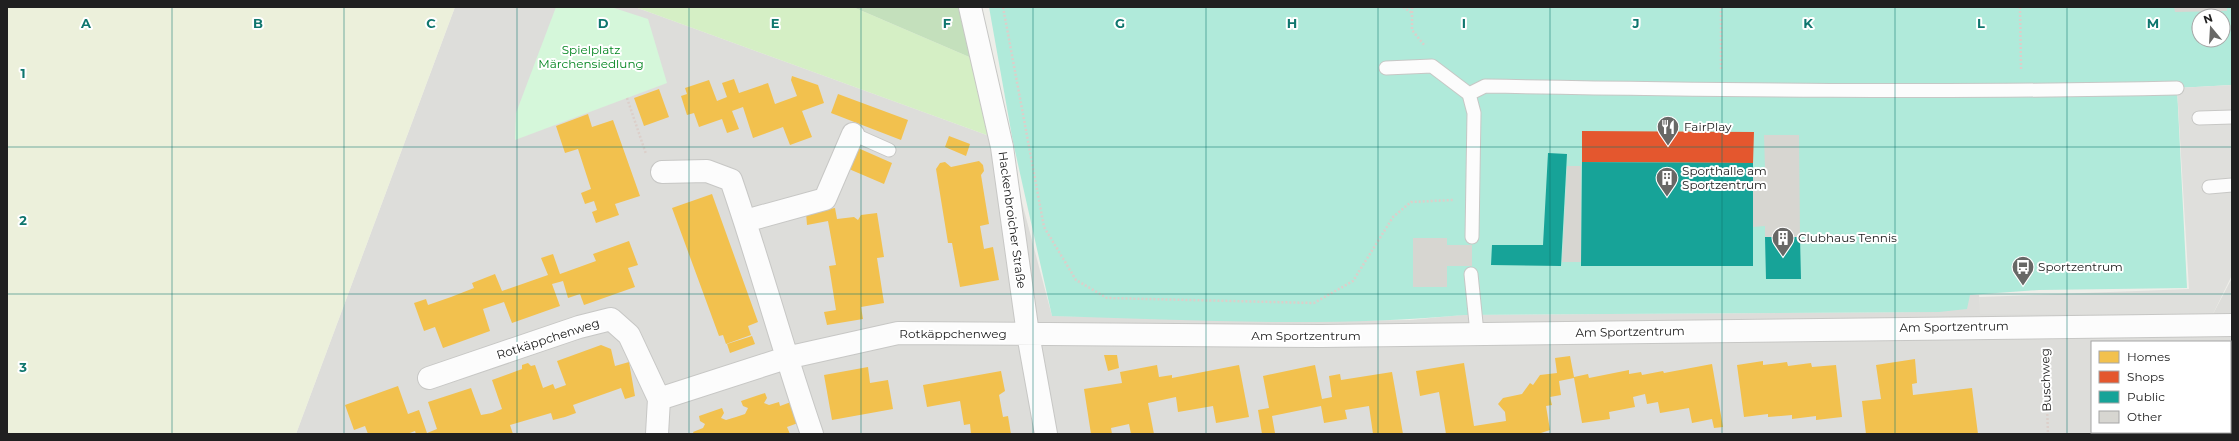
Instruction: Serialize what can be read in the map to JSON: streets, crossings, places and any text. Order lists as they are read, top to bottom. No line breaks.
{"streets":{"street":["Hackenbroicher Straße","Am Sportzentrum","Rotkäppchenweg"],"path":["Buschweg"]},"crossings":[["Hackenbroicher Straße","Am Sportzentrum"],["Hackenbroicher Straße","Rotkäppchenweg"],["Am Sportzentrum","Rotkäppchenweg"],["Am Sportzentrum","Buschweg"]],"parks":["Spielplatz Märchensiedlung"],"places":{"restaurant":["FairPlay"],"building":["Sporthalle am Sportzentrum","Clubhaus Tennis"],"bus stop":["Sportzentrum"]},"legend":["Homes","Shops","Public","Other"],"north":"top","grid":{"columns":["A","B","C","D","E","F","G","H","I","J","K","L","M"],"rows":["1","2","3"]}}
